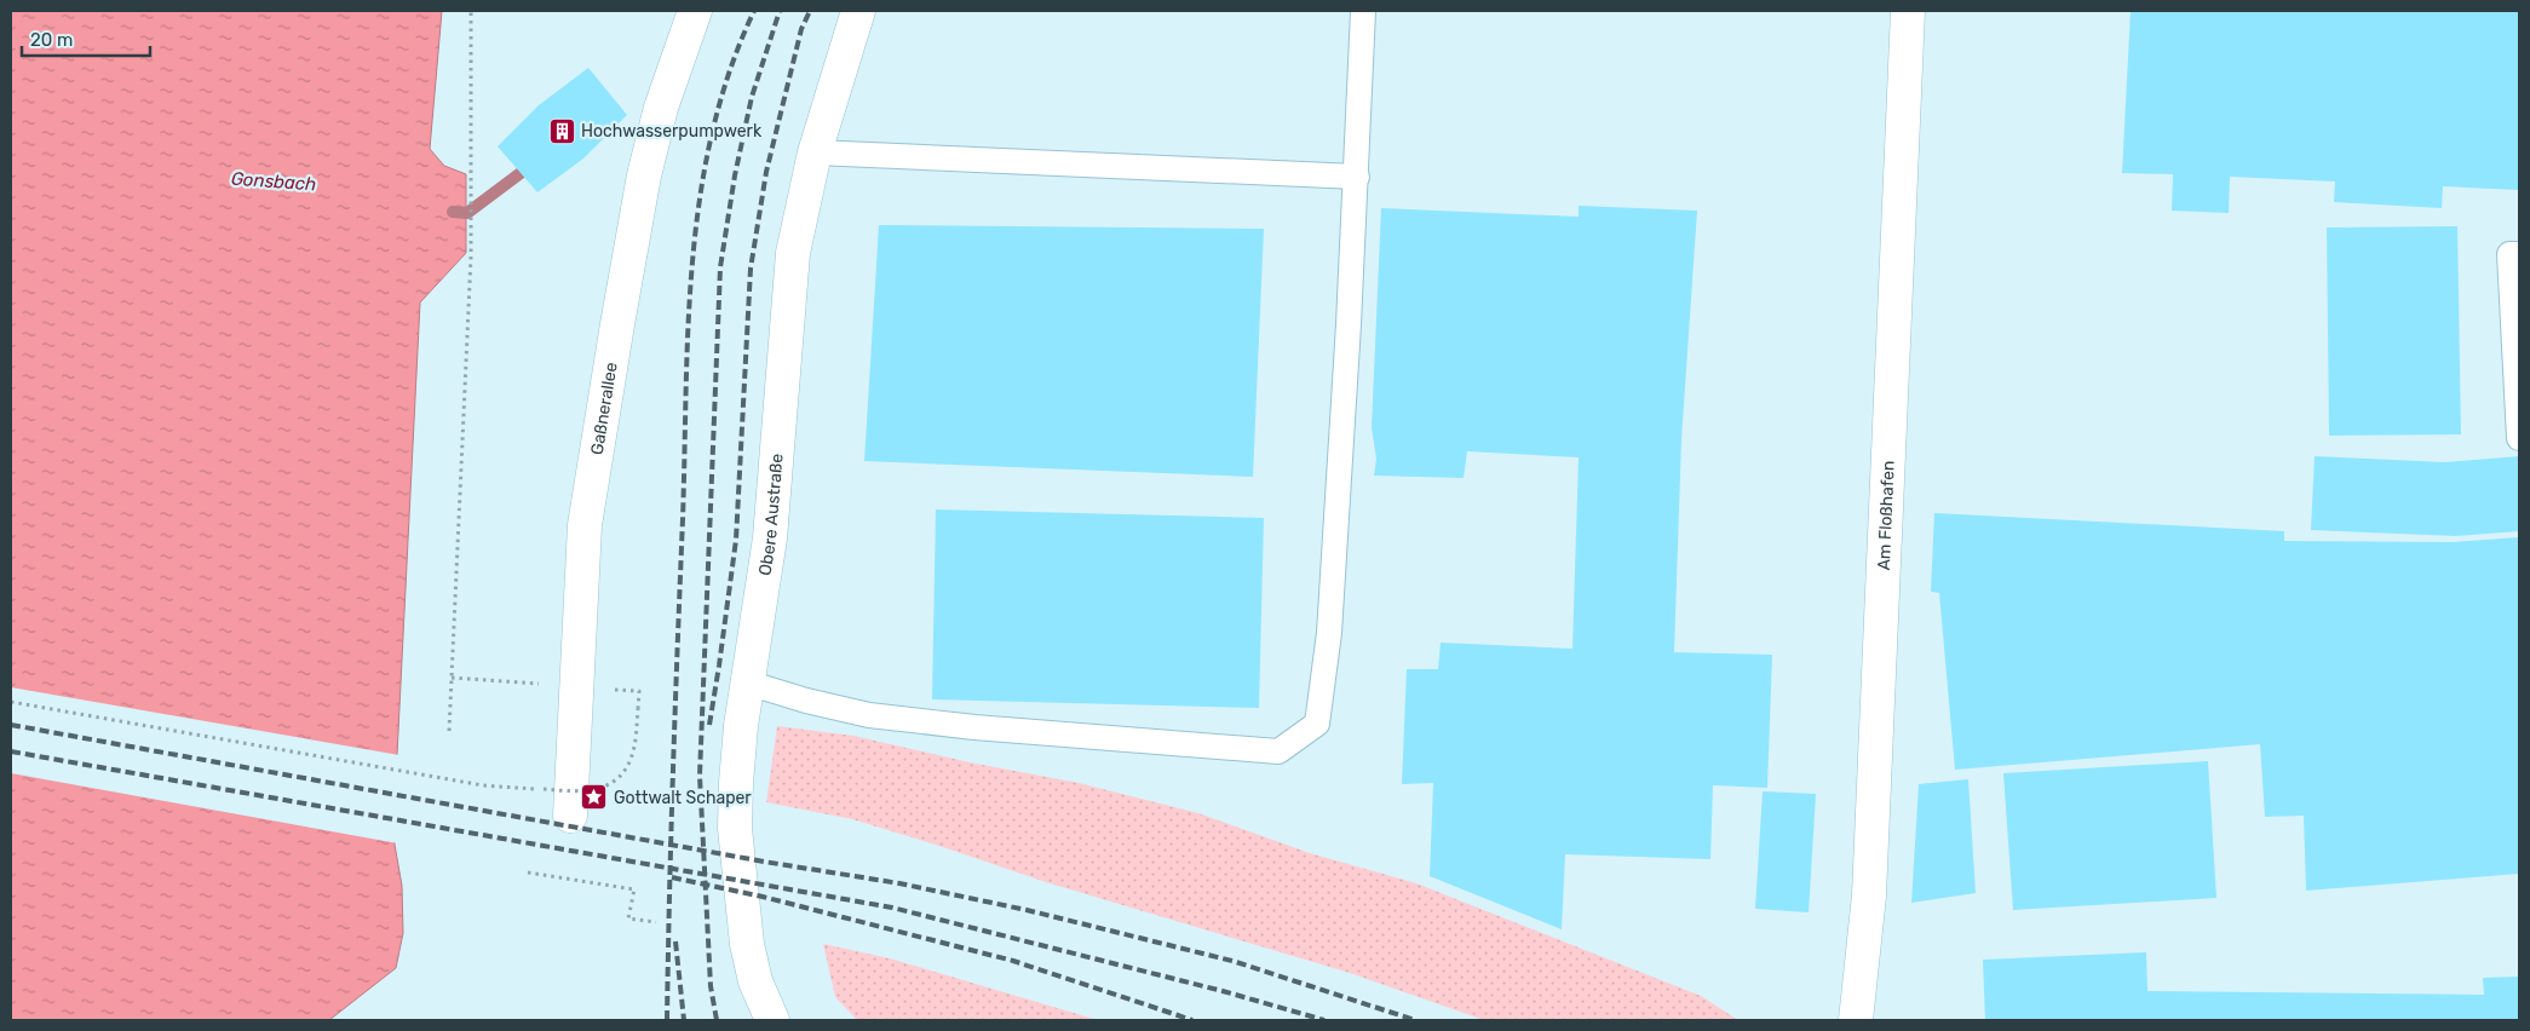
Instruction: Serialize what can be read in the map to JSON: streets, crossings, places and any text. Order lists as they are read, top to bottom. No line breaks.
{"streets":{"street":["Gaßnerallee","Obere Austraße","Am Floßhafen"]},"water":["Gonsbach"],"places":{"building":["Hochwasserpumpwerk"],"place":["Gottwalt Schaper"]},"scale_bar":"20 m"}
